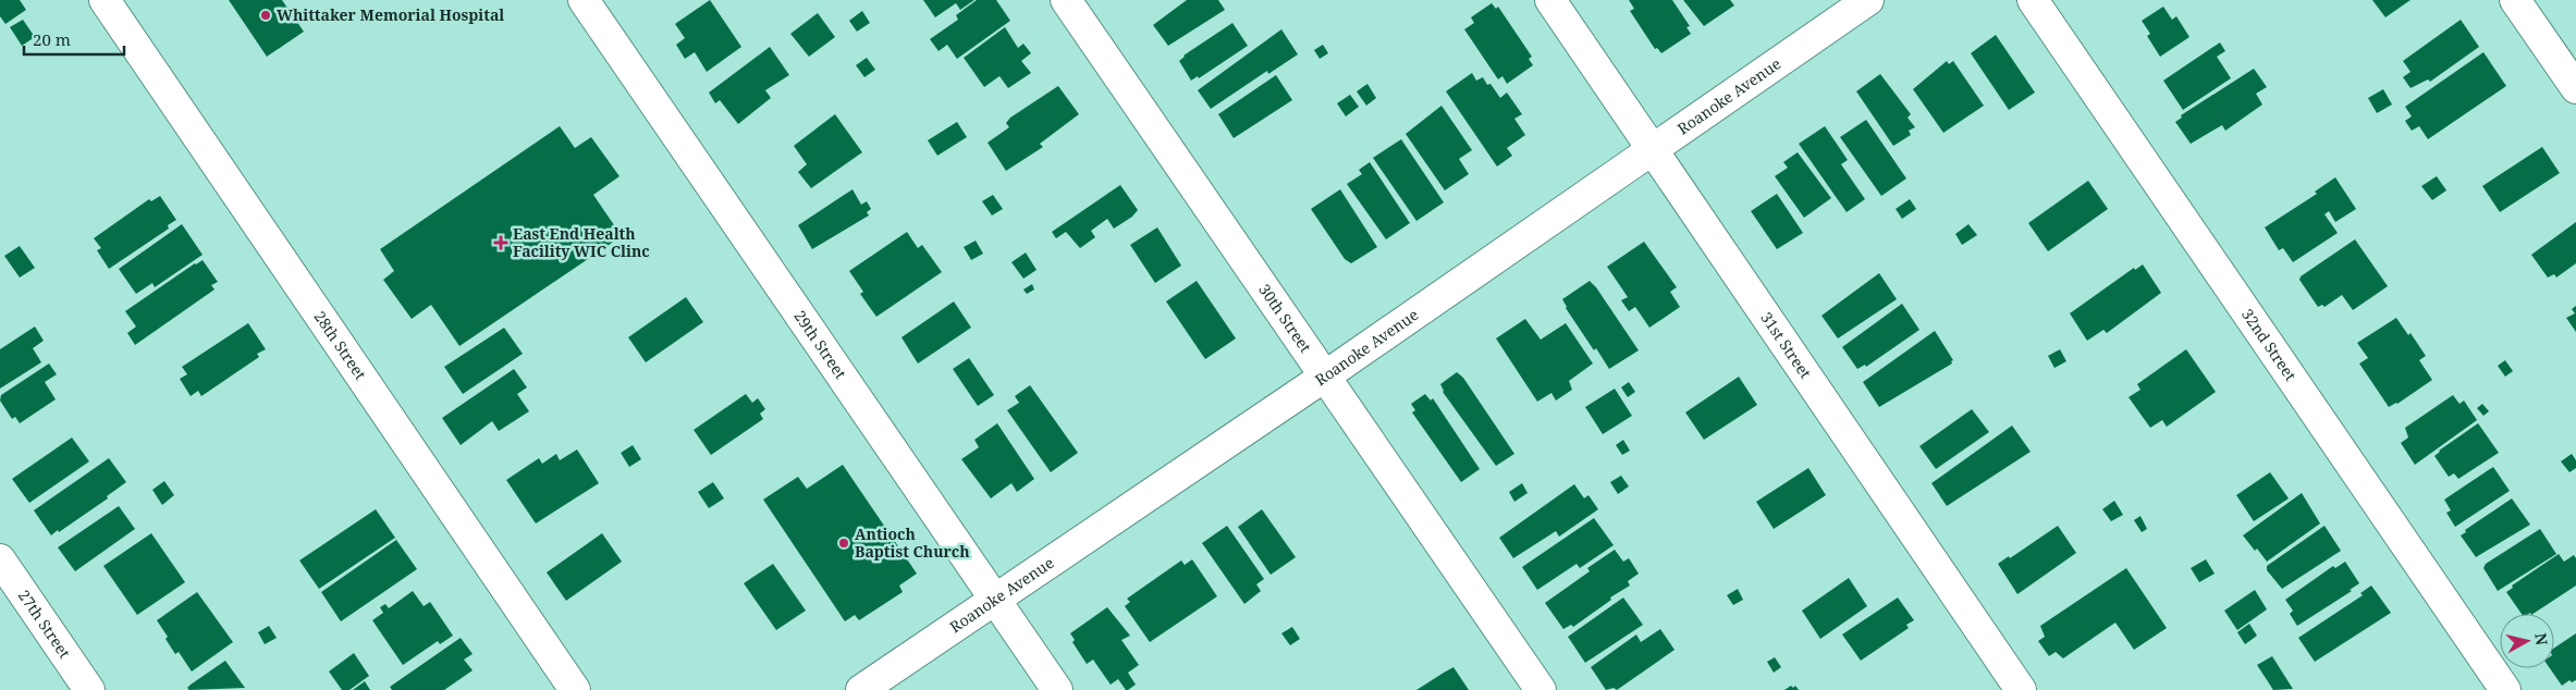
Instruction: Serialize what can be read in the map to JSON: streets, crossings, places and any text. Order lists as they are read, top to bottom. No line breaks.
{"streets":{"street":["Roanoke Avenue","30th Street","28th Street","29th Street","31st Street","32nd Street","27th Street"]},"crossings":[["Roanoke Avenue","30th Street"],["Roanoke Avenue","29th Street"],["Roanoke Avenue","31st Street"]],"places":{"other":["Whittaker Memorial Hospital","Antioch Baptist Church"],"health":["East End Health Facility WIC Clinc"]},"scale_bar":"20 m","north":"right"}
